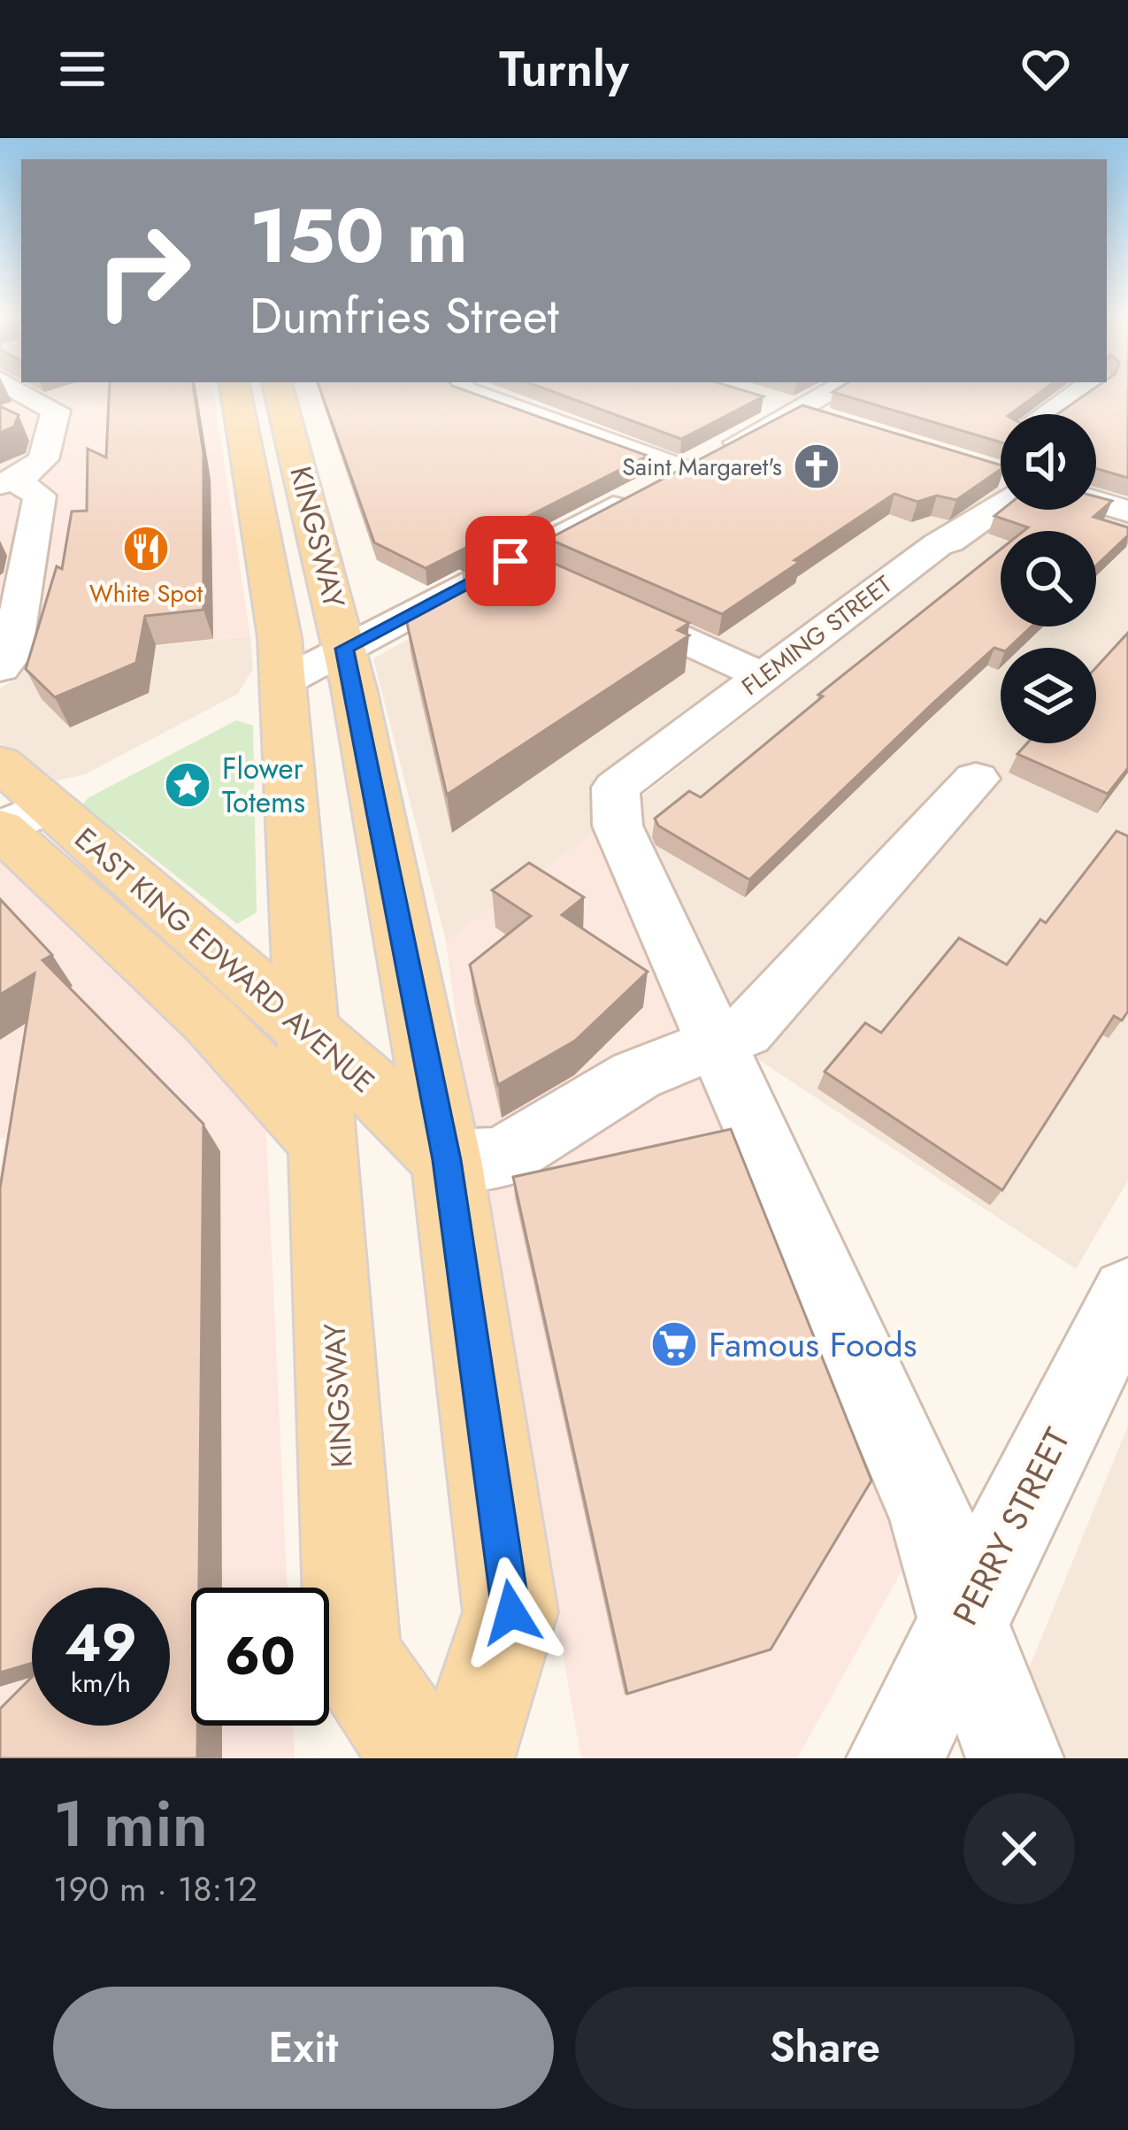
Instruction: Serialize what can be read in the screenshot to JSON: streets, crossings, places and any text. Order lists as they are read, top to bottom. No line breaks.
{"streets":{"main road":["KINGSWAY","EAST KING EDWARD AVENUE"],"street":["FLEMING STREET","PERRY STREET"]},"crossings":[["KINGSWAY","EAST KING EDWARD AVENUE"]],"places":{"church":["Saint Margaret's"],"restaurant":["White Spot"],"place":["Flower Totems"],"supermarket":["Famous Foods"]},"page":{"header":"Turnly","turn":["150 m","Dumfries Street"],"speed":"49 km/h","limit":"60","heading":["1 min","190 m · 18:12"],"buttons":["Exit","Share"]}}
